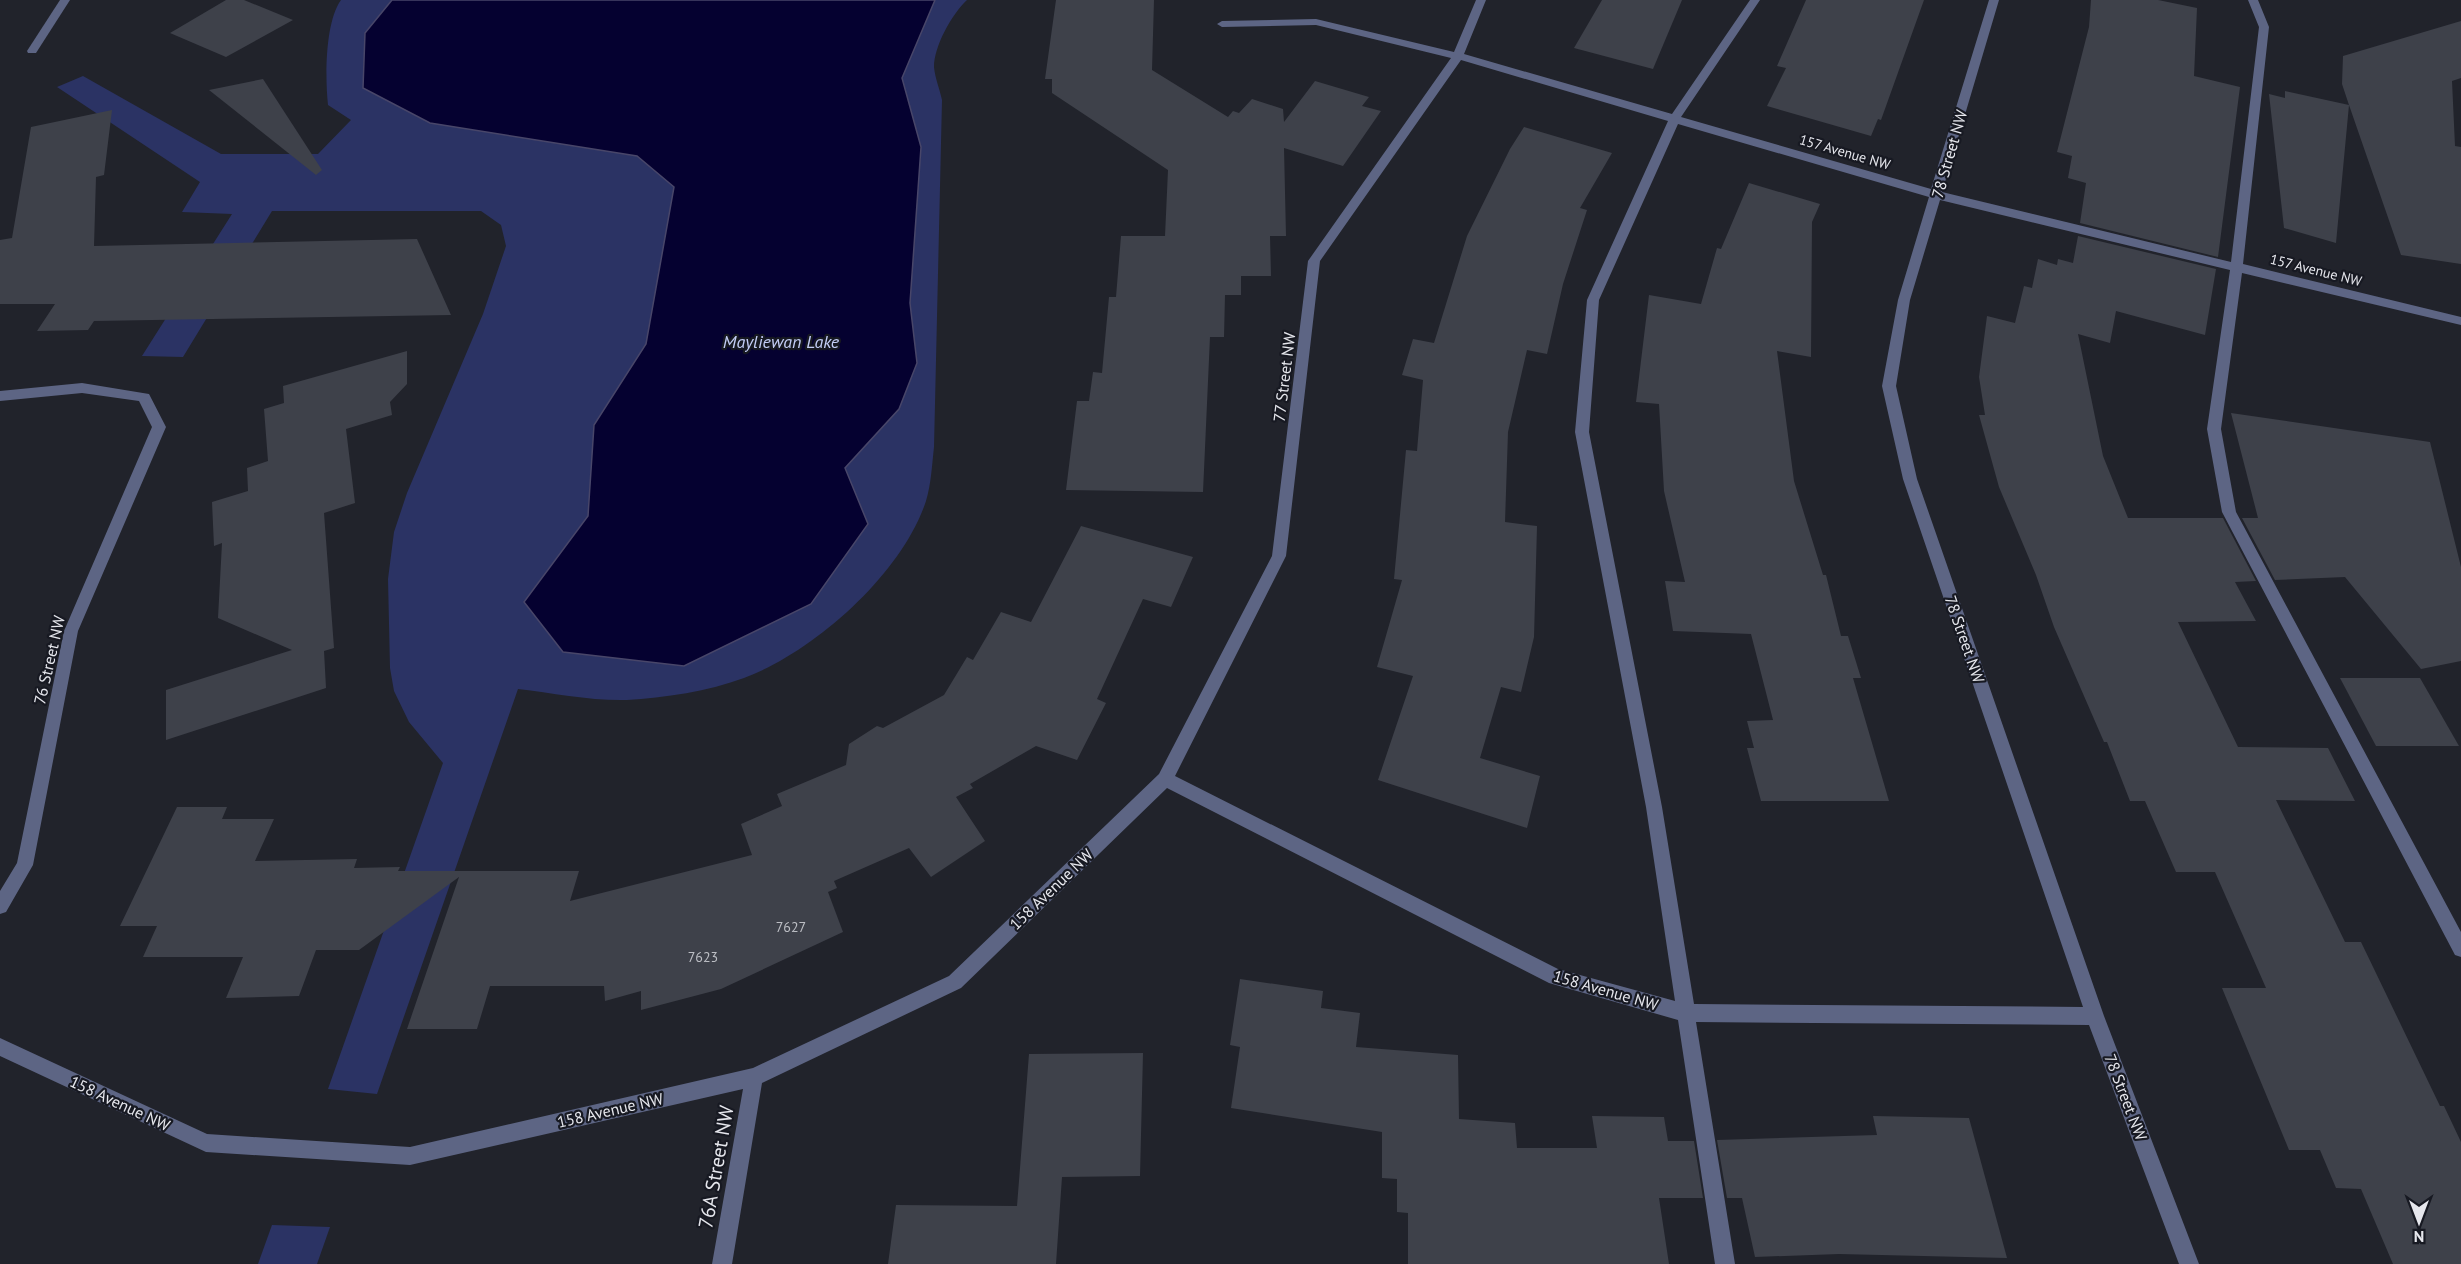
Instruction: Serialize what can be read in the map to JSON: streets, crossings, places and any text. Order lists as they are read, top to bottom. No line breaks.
{"streets":{"street":["157 Avenue NW","78 Street NW","77 Street NW","76 Street NW","158 Avenue NW","76A Street NW"]},"crossings":[["157 Avenue NW","78 Street NW"],["157 Avenue NW","77 Street NW"],["78 Street NW","158 Avenue NW"],["77 Street NW","158 Avenue NW"],["158 Avenue NW","76A Street NW"]],"water":["Mayliewan Lake"],"house_numbers":["7627","7623"],"north":"bottom"}
